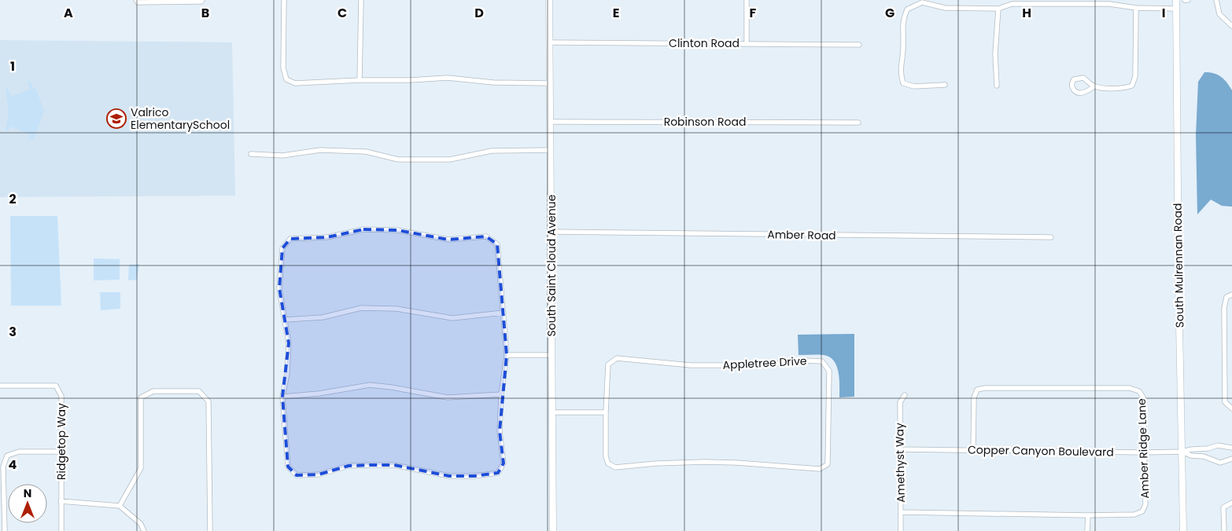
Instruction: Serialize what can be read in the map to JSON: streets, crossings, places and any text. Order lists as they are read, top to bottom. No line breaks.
{"streets":{"street":["Clinton Road","Robinson Road","Amber Road","South Saint Cloud Avenue","South Mulrennan Road","Appletree Drive","Ridgetop Way","Amber Ridge Lane","Copper Canyon Boulevard","Amethyst Way"]},"crossings":[["Clinton Road","South Saint Cloud Avenue"],["Robinson Road","South Saint Cloud Avenue"],["Amber Road","South Saint Cloud Avenue"],["South Mulrennan Road","Copper Canyon Boulevard"],["Amber Ridge Lane","Copper Canyon Boulevard"],["Amber Ridge Lane","Amethyst Way"],["Copper Canyon Boulevard","Amethyst Way"]],"places":{"school or university":["Valrico ElementarySchool"]},"north":"top","grid":{"columns":["A","B","C","D","E","F","G","H","I"],"rows":["1","2","3","4"]}}
